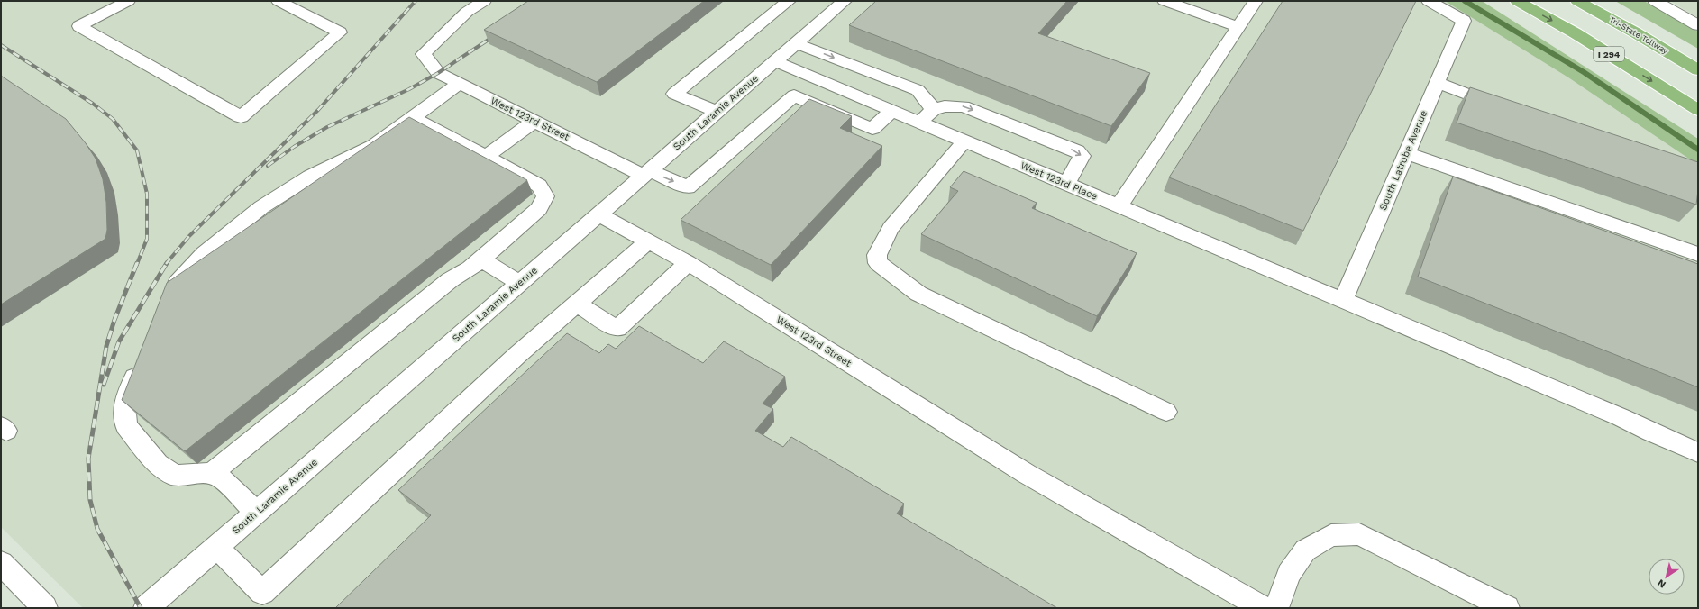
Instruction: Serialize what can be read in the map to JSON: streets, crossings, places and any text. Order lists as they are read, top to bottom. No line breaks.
{"streets":{"highway":["Tri-State Tollway","I 294"],"street":["South Laramie Avenue","West 123rd Street","South Latrobe Avenue","West 123rd Place"]},"crossings":[["South Laramie Avenue","West 123rd Street"],["South Laramie Avenue","West 123rd Place"],["West 123rd Street","West 123rd Place"],["South Latrobe Avenue","West 123rd Place"]],"north":"bottom left"}
